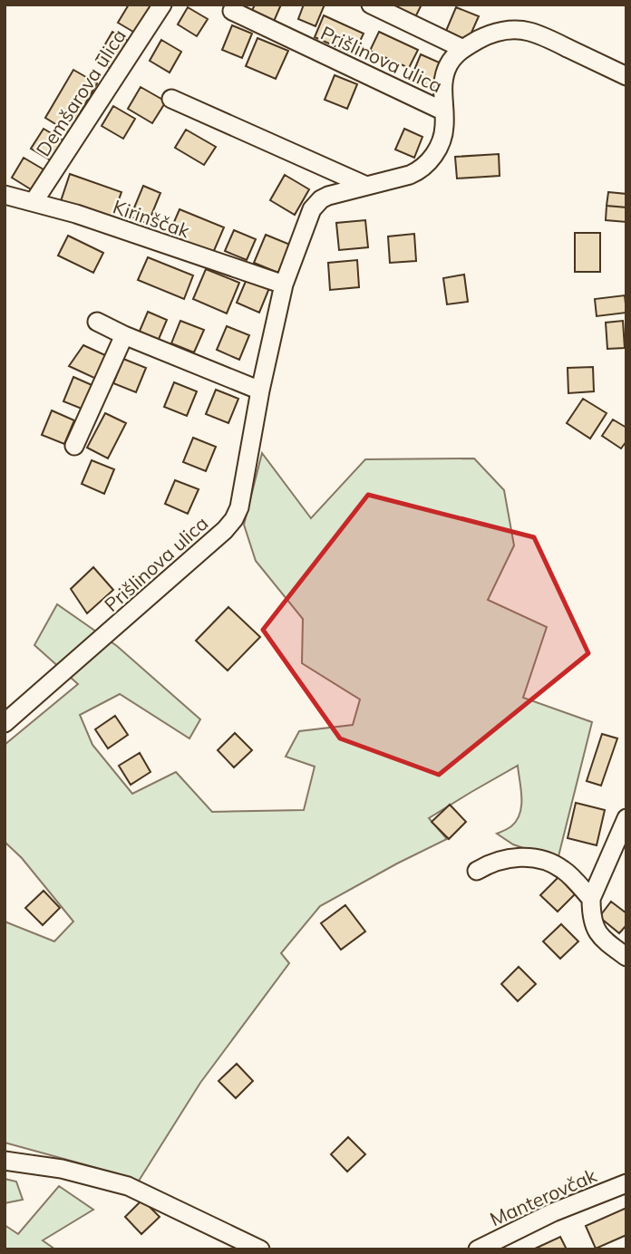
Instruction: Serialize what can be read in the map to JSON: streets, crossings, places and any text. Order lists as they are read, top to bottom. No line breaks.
{"streets":{"street":["Prišlinova ulica","Demšarova ulica","Kirinščak","Manterovčak"]},"crossings":[["Prišlinova ulica","Kirinščak"],["Demšarova ulica","Kirinščak"]]}
